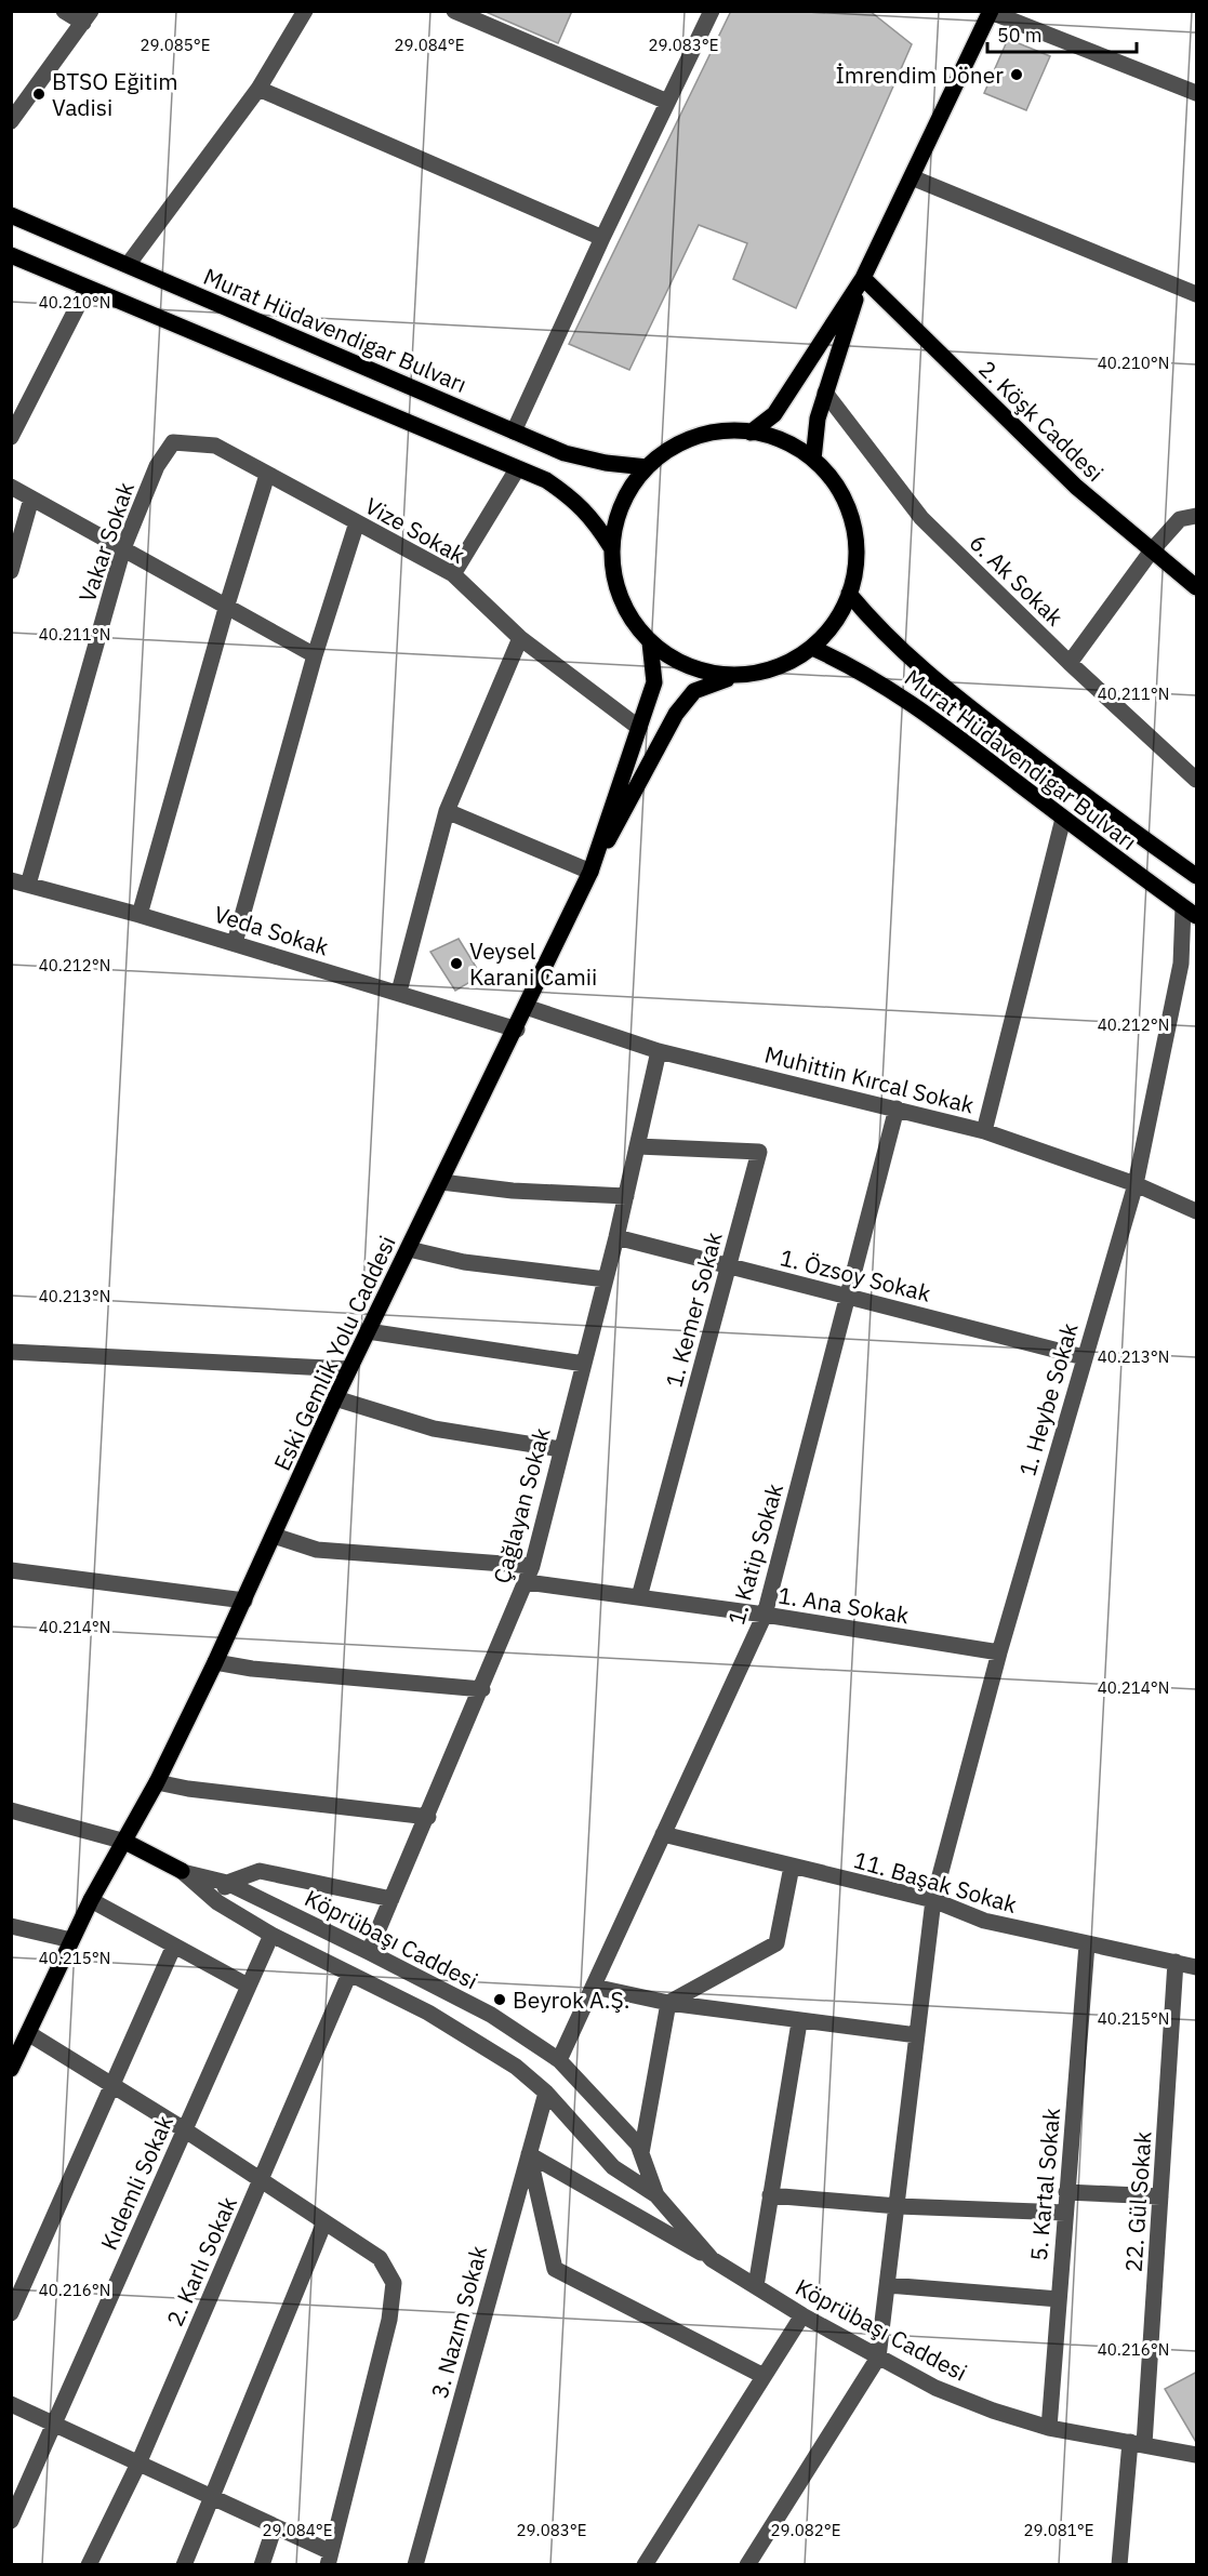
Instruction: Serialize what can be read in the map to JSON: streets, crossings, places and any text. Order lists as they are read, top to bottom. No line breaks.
{"streets":{"main road":["Murat Hüdavendigar Bulvarı","2. Köşk Caddesi","Eski Gemlik Yolu Caddesi","Köprübaşı Caddesi"],"street":["Vize Sokak","Vakar Sokak","6. Ak Sokak","Veda Sokak","Muhittin Kırcal Sokak","1. Özsoy Sokak","1. Kemer Sokak","1. Heybe Sokak","Çağlayan Sokak","1. Katip Sokak","1. Ana Sokak","11. Başak Sokak","Kıdemli Sokak","5. Kartal Sokak","22. Gül Sokak","2. Karlı Sokak","3. Nazım Sokak"]},"crossings":[["Murat Hüdavendigar Bulvarı","1. Heybe Sokak"],["Vize Sokak","Vakar Sokak"],["Vize Sokak","Eski Gemlik Yolu Caddesi"],["Vakar Sokak","Veda Sokak"],["Veda Sokak","Eski Gemlik Yolu Caddesi"],["Muhittin Kırcal Sokak","Eski Gemlik Yolu Caddesi"],["Muhittin Kırcal Sokak","1. Heybe Sokak"],["Muhittin Kırcal Sokak","Çağlayan Sokak"],["Muhittin Kırcal Sokak","1. Katip Sokak"],["1. Özsoy Sokak","1. Kemer Sokak"],["1. Özsoy Sokak","1. Heybe Sokak"],["1. Özsoy Sokak","Çağlayan Sokak"],["1. Özsoy Sokak","1. Katip Sokak"],["1. Kemer Sokak","Çağlayan Sokak"],["1. Kemer Sokak","1. Ana Sokak"],["Eski Gemlik Yolu Caddesi","1. Ana Sokak"],["Eski Gemlik Yolu Caddesi","Köprübaşı Caddesi"],["1. Heybe Sokak","1. Ana Sokak"],["1. Heybe Sokak","11. Başak Sokak"],["1. Heybe Sokak","Köprübaşı Caddesi"],["Çağlayan Sokak","1. Ana Sokak"],["Çağlayan Sokak","Köprübaşı Caddesi"],["1. Katip Sokak","1. Ana Sokak"],["1. Katip Sokak","11. Başak Sokak"],["1. Katip Sokak","Köprübaşı Caddesi"],["11. Başak Sokak","5. Kartal Sokak"],["11. Başak Sokak","22. Gül Sokak"],["Köprübaşı Caddesi","Kıdemli Sokak"],["Köprübaşı Caddesi","5. Kartal Sokak"],["Köprübaşı Caddesi","22. Gül Sokak"],["Köprübaşı Caddesi","2. Karlı Sokak"],["Köprübaşı Caddesi","3. Nazım Sokak"]],"places":["İmrendim Döner","BTSO Eğitim Vadisi","Veysel Karani Camii","Beyrok A.Ş."],"scale_bar":"50 m","coordinates":["29.085°E","29.084°E","29.083°E","40.210°N","40.211°N","40.212°N","40.213°N","40.214°N","40.215°N","40.216°N","29.082°E","29.081°E"]}
